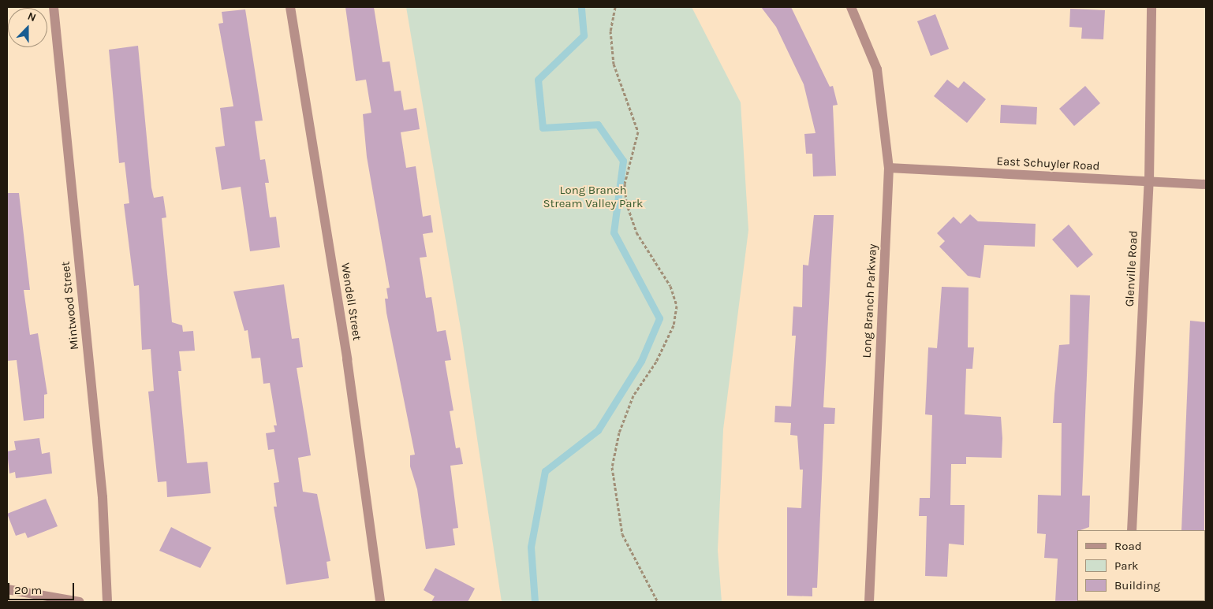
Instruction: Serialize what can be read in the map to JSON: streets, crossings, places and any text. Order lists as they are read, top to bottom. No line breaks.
{"streets":{"street":["East Schuyler Road","Glenville Road","Long Branch Parkway","Wendell Street","Mintwood Street"]},"crossings":[["East Schuyler Road","Glenville Road"],["East Schuyler Road","Long Branch Parkway"]],"parks":["Long Branch Stream Valley Park"],"legend":["Road","Park","Building"],"scale_bar":"20 m","north":"top"}
